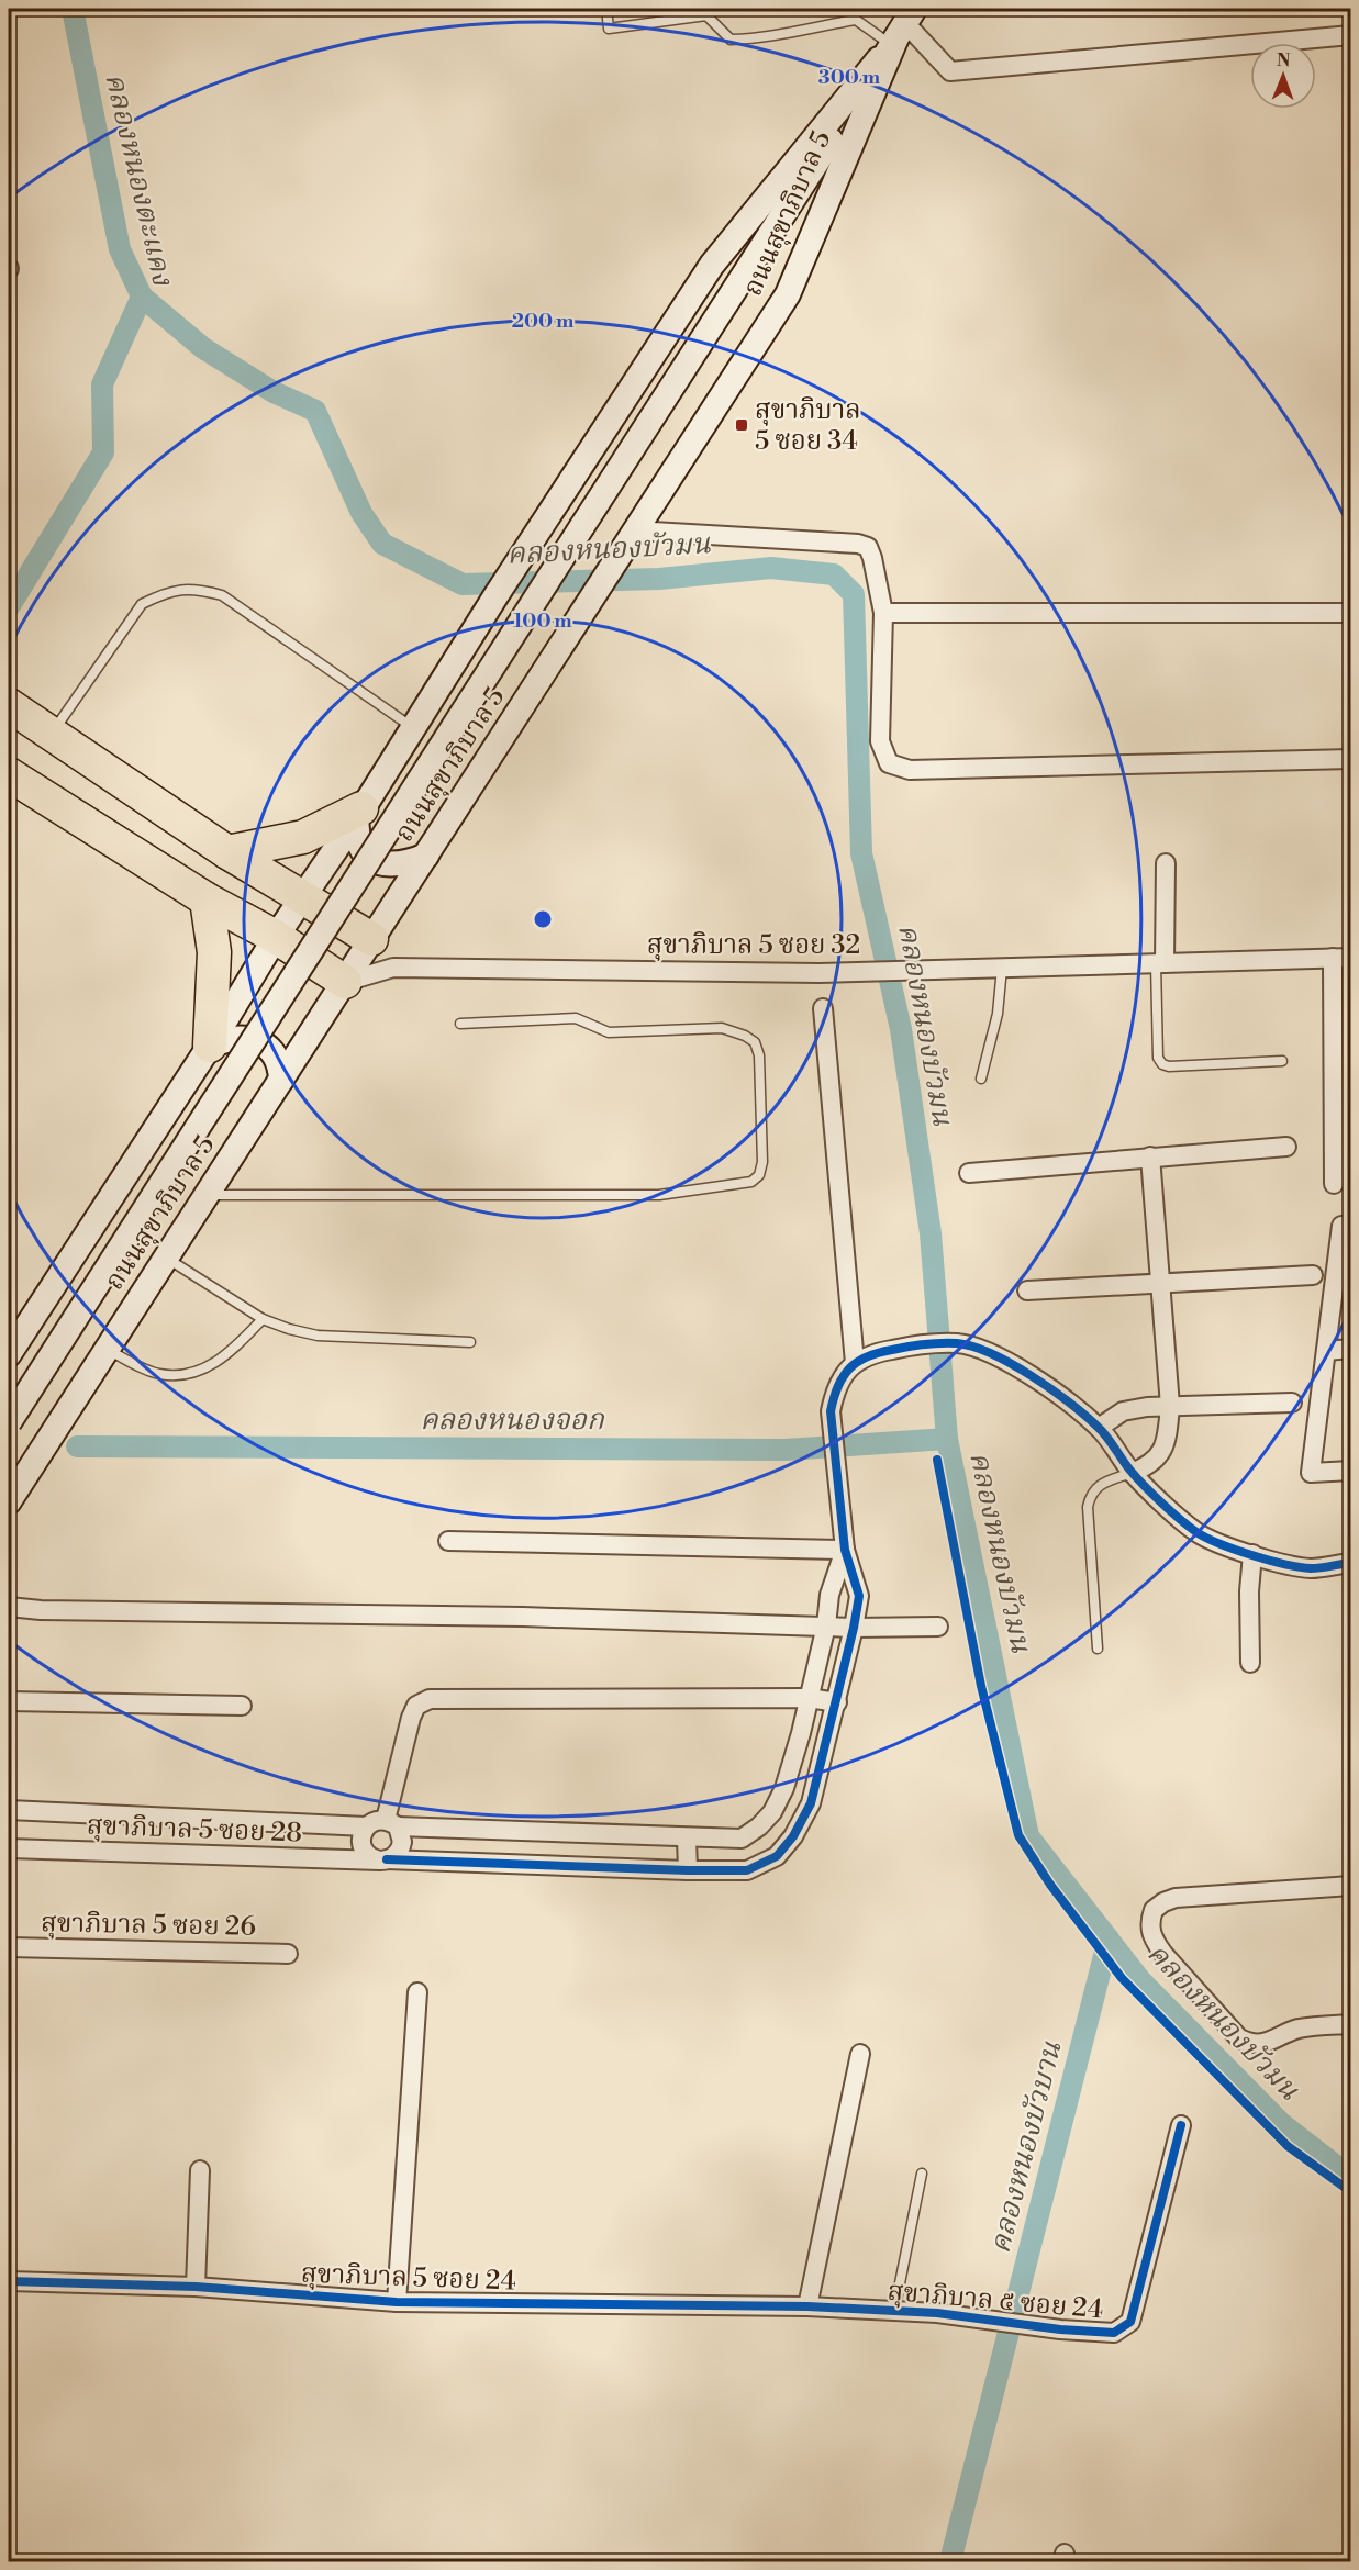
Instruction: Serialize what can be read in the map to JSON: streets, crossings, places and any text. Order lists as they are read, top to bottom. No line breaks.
{"streets":{"main road":["ถนนสุขาภิบาล 5"],"street":["สุขาภิบาล 5 ซอย 32","สุขาภิบาล 5 ซอย 28","สุขาภิบาล 5 ซอย 26","สุขาภิบาล 5 ซอย 24","สุขาภิบาล ๕ ซอย 24"]},"crossings":[["ถนนสุขาภิบาล 5","สุขาภิบาล 5 ซอย 32"],["สุขาภิบาล 5 ซอย 24","สุขาภิบาล ๕ ซอย 24"]],"water":["คลองหนองตะแคง","คลองหนองบัวมน","คลองหนองจอก","คลองหนองบัวบาน"],"places":{"transit":["สุขาภิบาล 5 ซอย 34"]},"north":"top","rings":["300 m","200 m","100 m"]}
